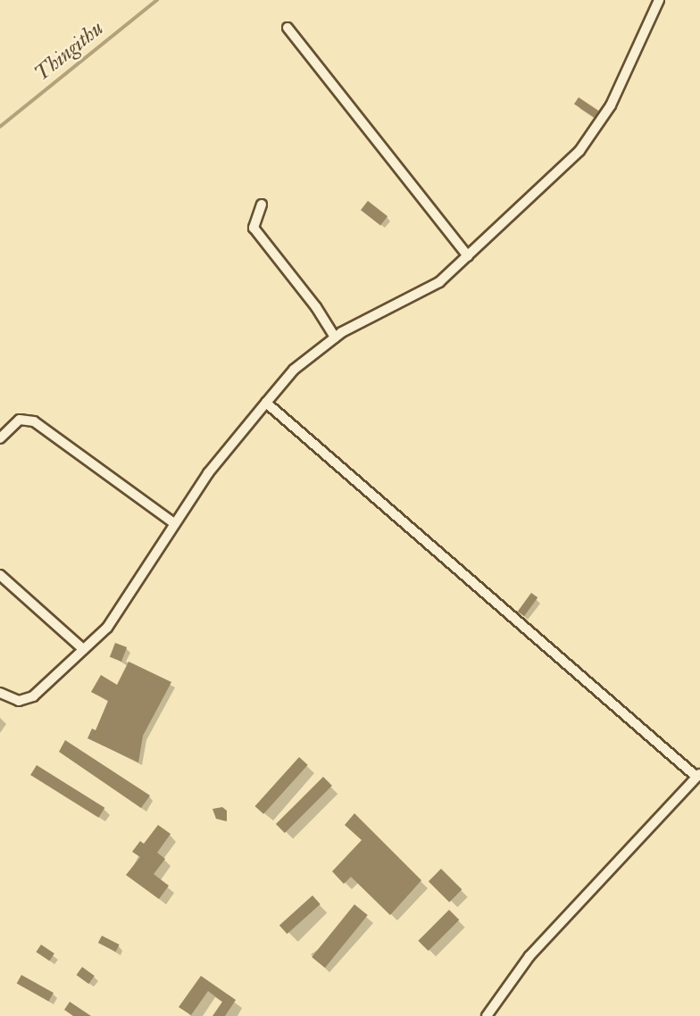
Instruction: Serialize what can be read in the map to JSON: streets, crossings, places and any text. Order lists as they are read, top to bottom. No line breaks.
{"water":["Thingithu"]}
